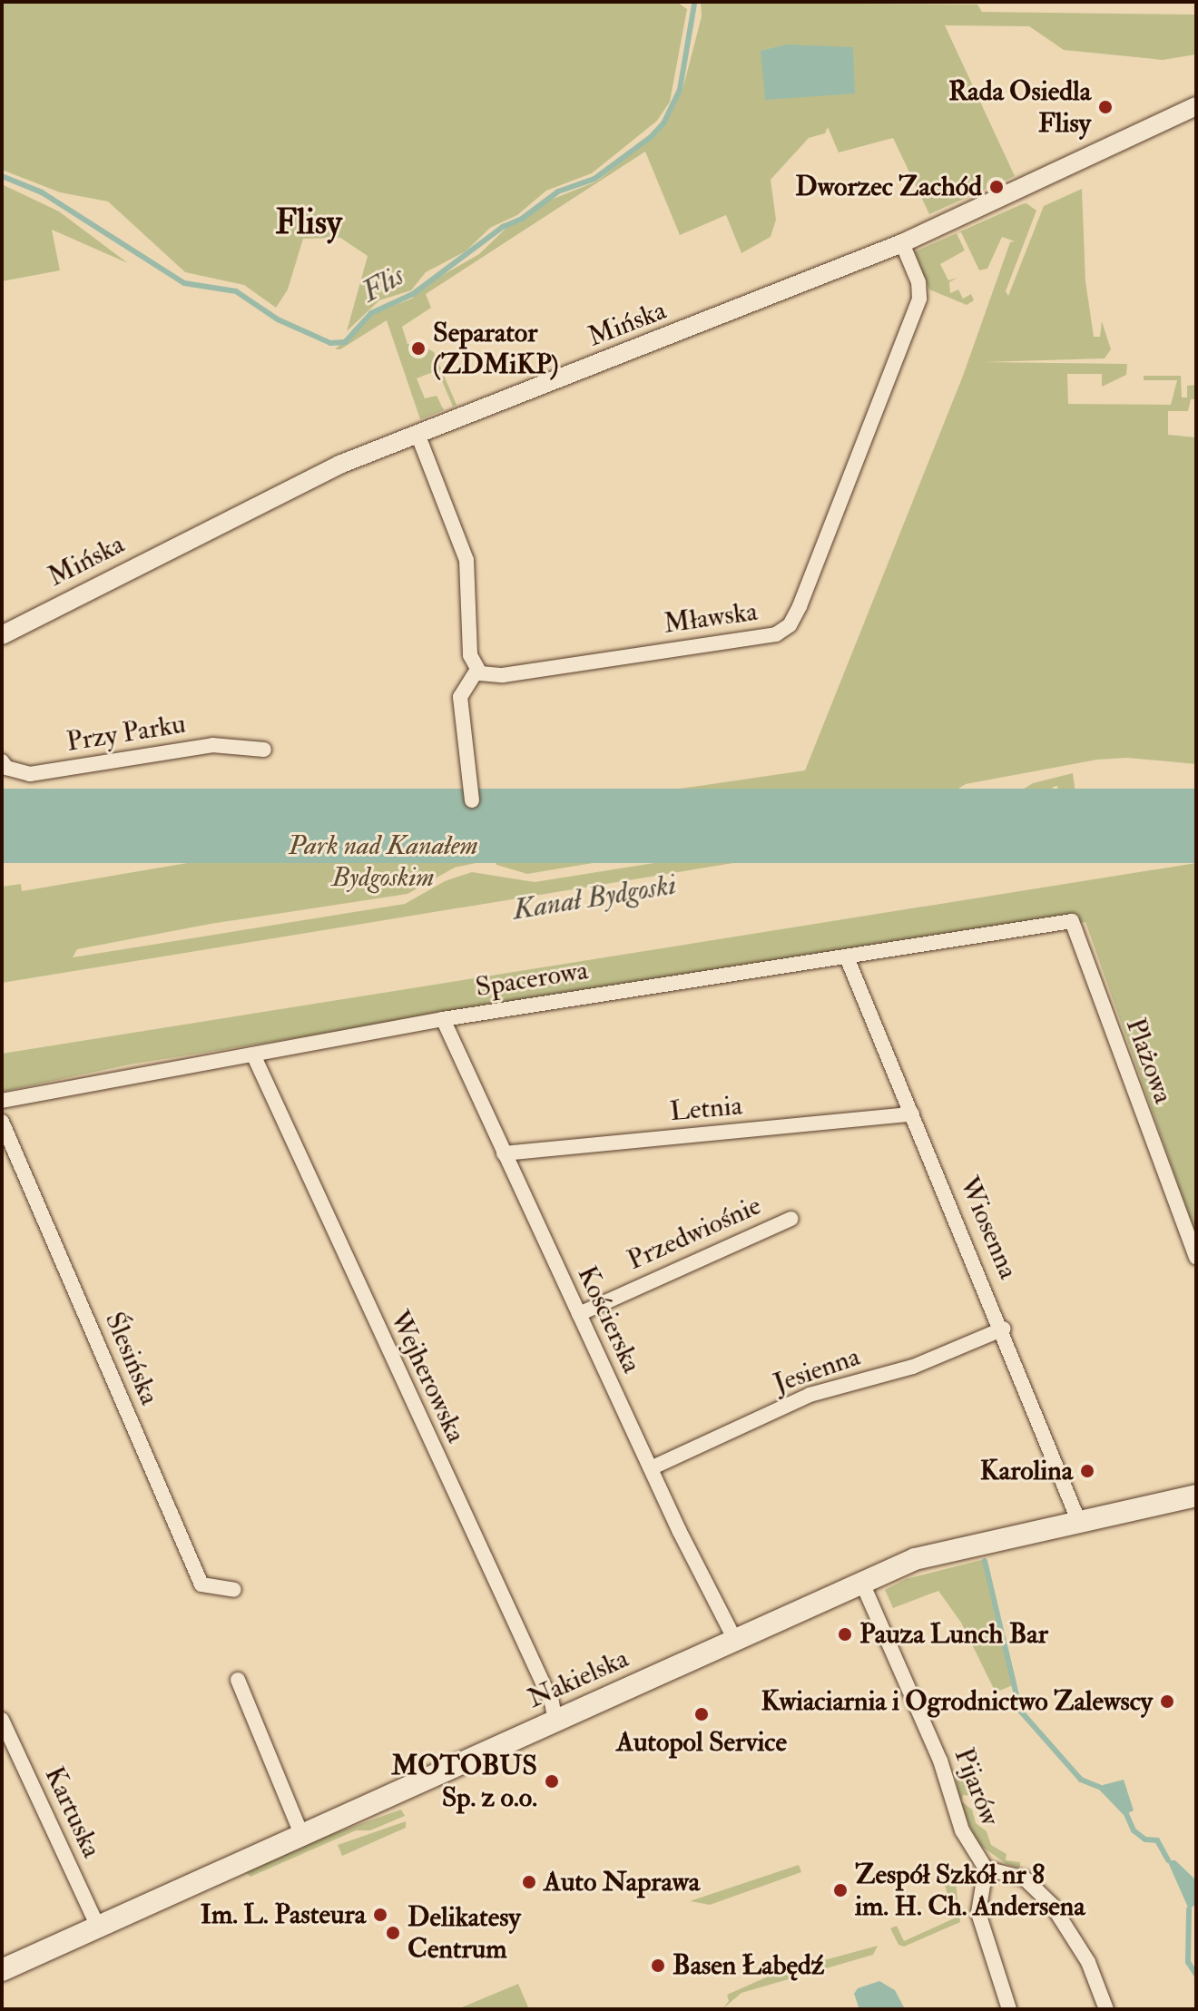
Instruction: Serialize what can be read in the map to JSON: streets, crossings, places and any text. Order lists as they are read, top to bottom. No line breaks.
{"streets":{"main road":["Nakielska"],"street":["Mińska","Mławska","Przy Parku","Spacerowa","Plażowa","Letnia","Wiosenna","Przedwiośnie","Kościerska","Ślesińska","Jesienna","Wejherowska","Pijarów","Kartuska"]},"crossings":[["Mińska","Mławska"],["Spacerowa","Plażowa"],["Spacerowa","Wiosenna"],["Spacerowa","Kościerska"],["Spacerowa","Wejherowska"],["Letnia","Wiosenna"],["Letnia","Kościerska"],["Wiosenna","Jesienna"],["Wiosenna","Nakielska"],["Przedwiośnie","Kościerska"],["Kościerska","Jesienna"],["Kościerska","Nakielska"],["Wejherowska","Nakielska"],["Nakielska","Pijarów"],["Nakielska","Kartuska"]],"districts":["Flisy"],"water":["Flis","Kanał Bydgoski"],"parks":["Park nad Kanałem Bydgoskim"],"places":["Rada Osiedla Flisy","Dworzec Zachód","Separator (ZDMiKP)","Karolina","Pauza Lunch Bar","Kwiaciarnia i Ogrodnictwo Zalewscy","Autopol Service","MOTOBUS Sp. z o.o.","Auto Naprawa","Zespół Szkół nr 8 im. H. Ch. Andersena","Im. L. Pasteura","Delikatesy Centrum","Basen Łabędź"]}
